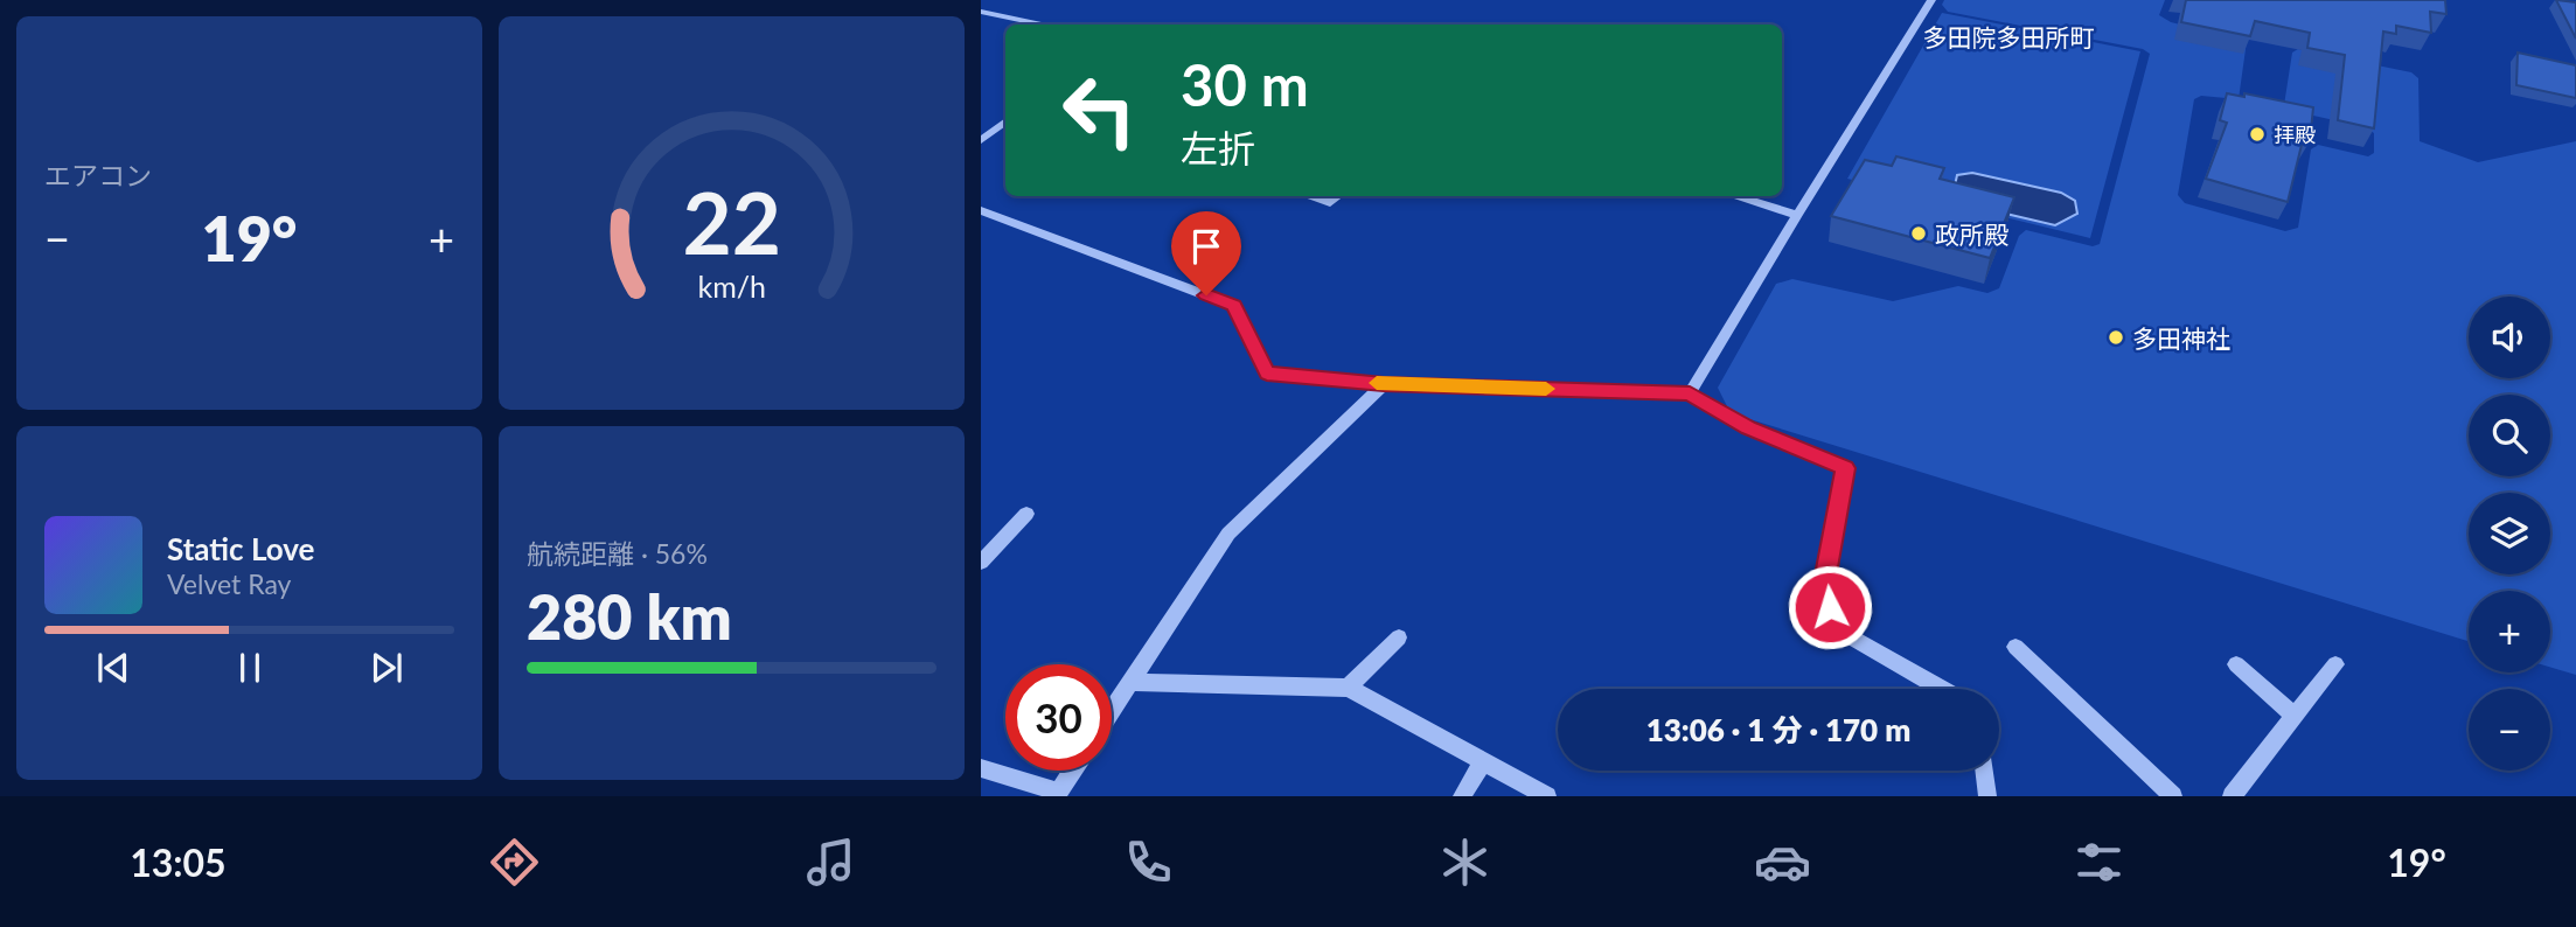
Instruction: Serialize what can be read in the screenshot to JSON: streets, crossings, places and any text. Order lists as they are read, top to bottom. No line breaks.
{"districts":["多田院多田所町"],"places":["拝殿","政所殿","多田神社"],"page":{"tile":["エアコン",["航続距離 · 56%","280 km"]],"turn":["30 m","左折"],"heat":["−","19°","+"],"map_buttons":["+","−"],"song":["Static Love","Velvet Ray"],"limit":"30","trip":"13:06 · 1 分 · 170 m","tabs":["13:05","19°"],"gauge":["22","km/h"]}}
